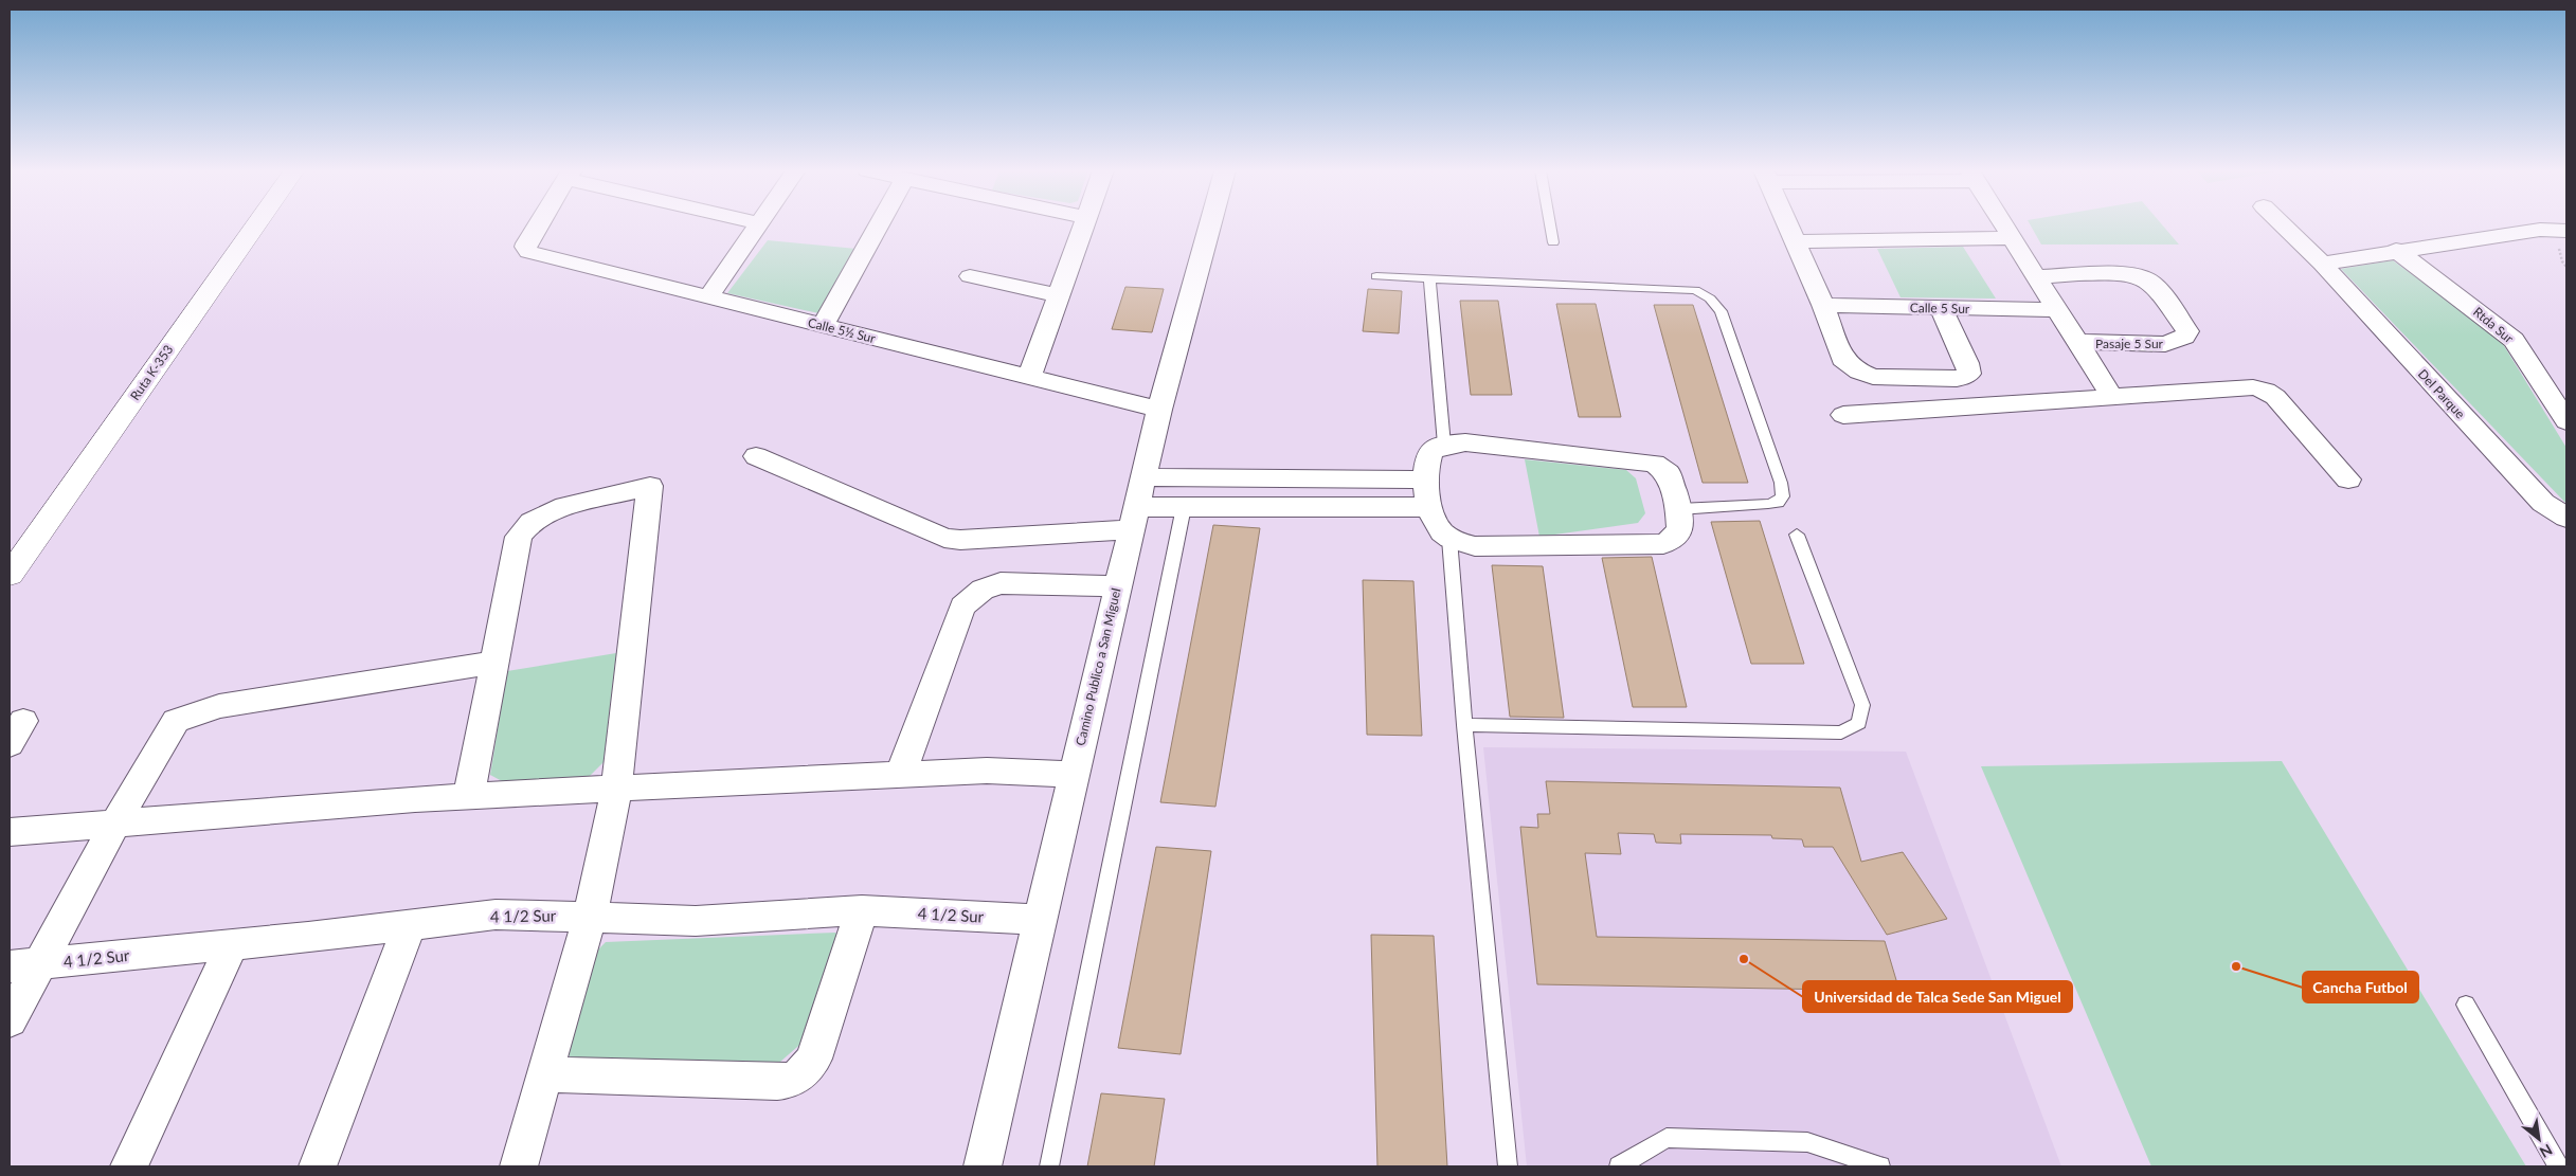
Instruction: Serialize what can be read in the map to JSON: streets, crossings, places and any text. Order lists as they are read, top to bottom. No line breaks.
{"streets":{"street":["Calle 5 Sur","Rtda Sur","Calle 5½ Sur","Pasaje 5 Sur","Ruta K-353","Del Parque","Camino Publico a San Miguel","4 1/2 Sur"]},"crossings":[["Calle 5½ Sur","Camino Publico a San Miguel"],["Camino Publico a San Miguel","4 1/2 Sur"]],"places":["Universidad de Talca Sede San Miguel","Cancha Futbol"],"north":"bottom right"}
